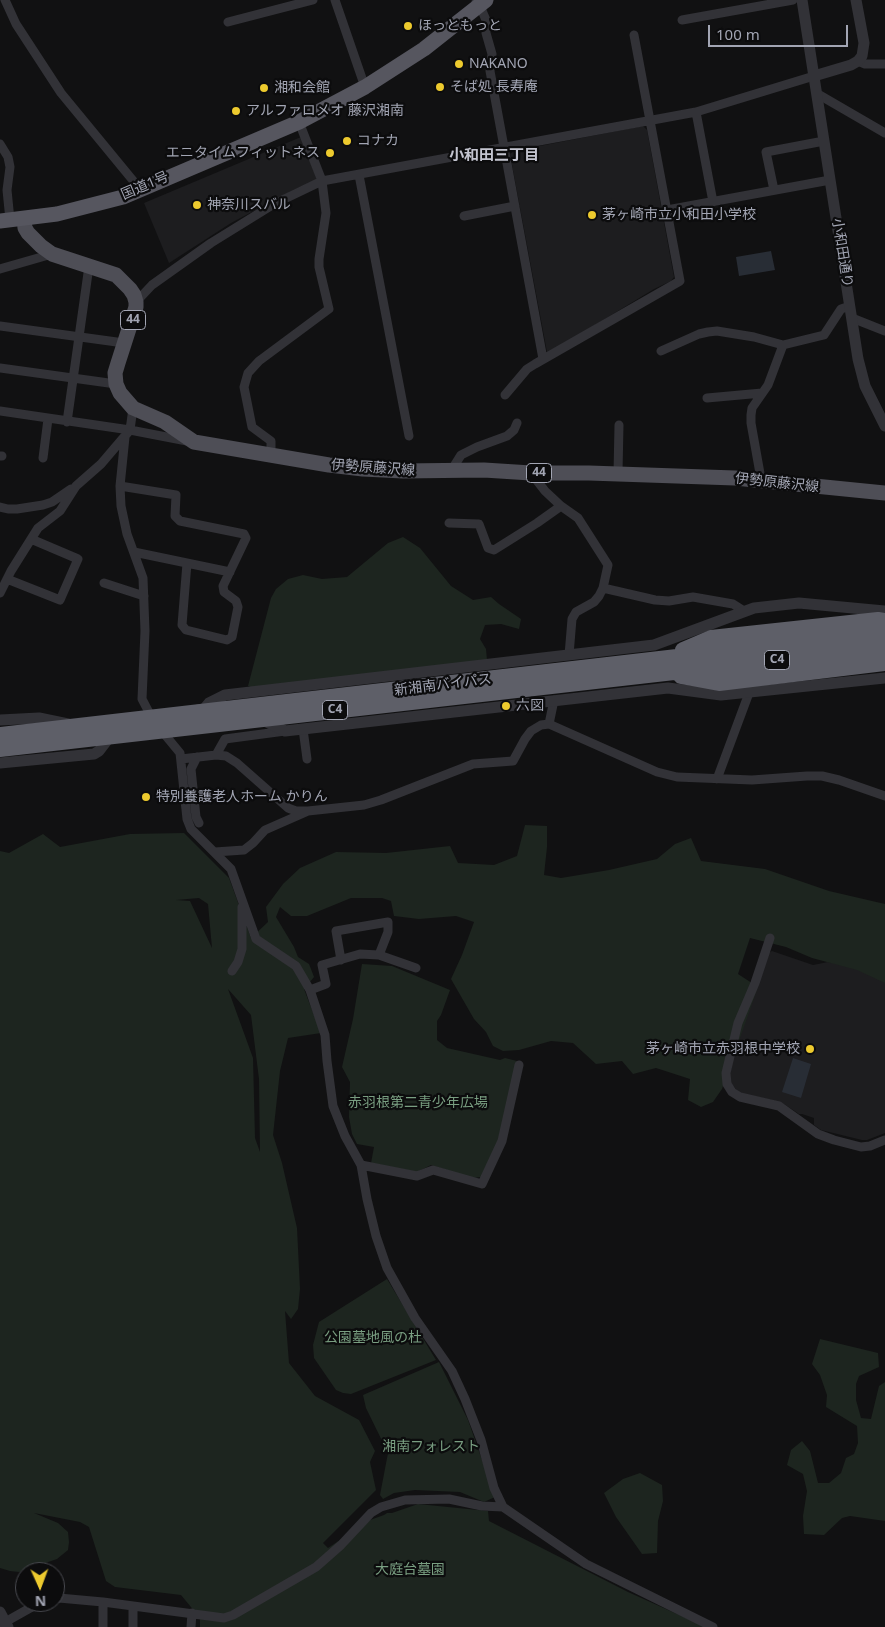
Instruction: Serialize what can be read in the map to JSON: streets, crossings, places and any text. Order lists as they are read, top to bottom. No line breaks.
{"streets":{"highway":["国道1号","C4","新湘南バイパス"],"main road":["44","伊勢原藤沢線"],"street":["小和田通り"]},"crossings":[["国道1号","44"],["44","伊勢原藤沢線"]],"districts":["小和田三丁目"],"parks":["赤羽根第二青少年広場","公園墓地風の杜","湘南フォレスト","大庭台墓園"],"places":["ほっともっと","NAKANO","そば処 長寿庵","湘和会館","アルファロメオ 藤沢湘南","コナカ","エニタイムフィットネス","神奈川スバル","茅ヶ崎市立小和田小学校","六図","特別養護老人ホーム かりん","茅ヶ崎市立赤羽根中学校"],"scale_bar":"100 m","north":"bottom"}
